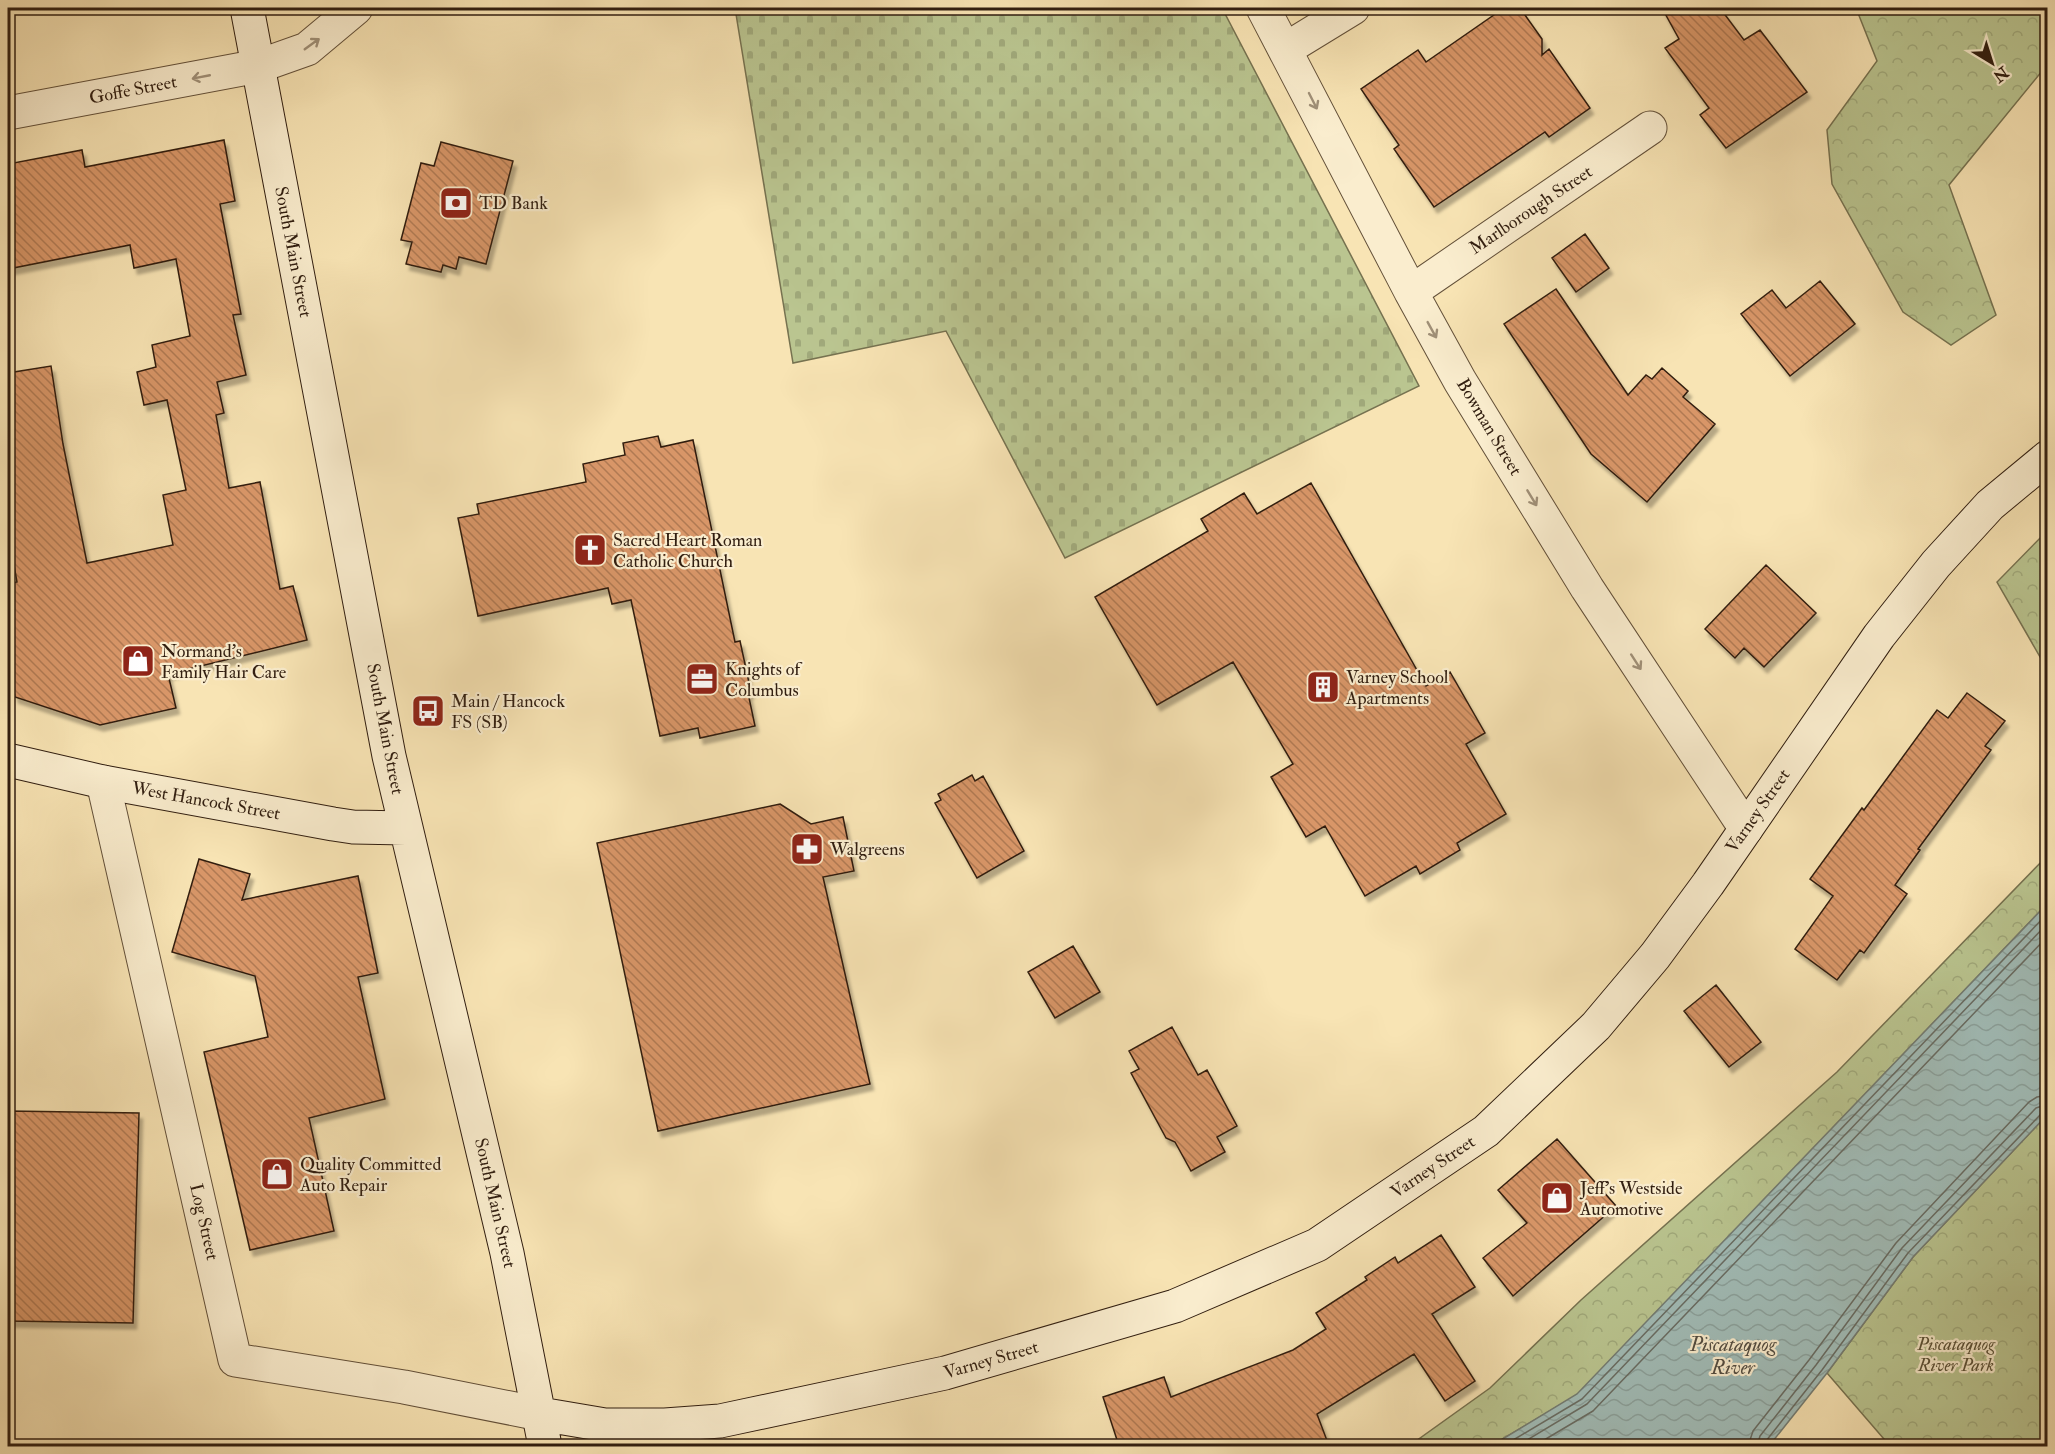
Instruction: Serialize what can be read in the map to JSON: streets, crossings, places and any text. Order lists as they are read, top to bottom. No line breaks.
{"streets":{"main road":["Goffe Street","Marlborough Street","South Main Street","Bowman Street","West Hancock Street","Varney Street","Log Street"]},"crossings":[["Goffe Street","South Main Street"],["Marlborough Street","Bowman Street"],["South Main Street","West Hancock Street"],["South Main Street","Varney Street"],["South Main Street","Log Street"],["Bowman Street","Varney Street"],["West Hancock Street","Log Street"],["Varney Street","Log Street"]],"one_way":["Bowman Street"],"water":["Piscataquog River"],"parks":["Piscataquog River Park"],"places":{"bank":["TD Bank"],"church":["Sacred Heart Roman Catholic Church"],"shop":["Normand's Family Hair Care","Quality Committed Auto Repair","Jeff's Westside Automotive"],"office":["Knights of Columbus"],"building":["Varney School Apartments"],"bus stop":["Main / Hancock FS (SB)"],"pharmacy":["Walgreens"]},"north":"bottom right"}
